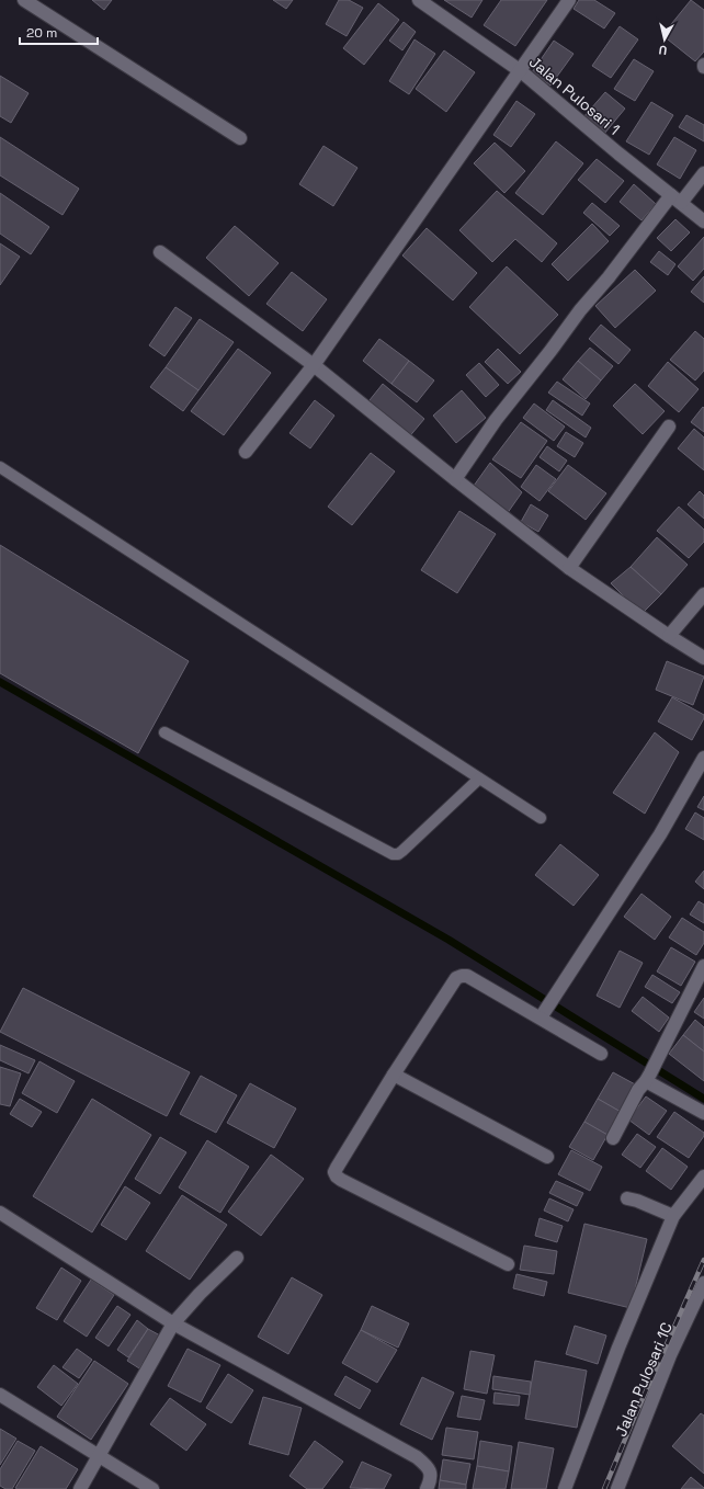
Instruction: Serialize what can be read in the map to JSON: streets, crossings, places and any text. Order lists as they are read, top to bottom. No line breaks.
{"streets":{"street":["Jalan Pulosari 1","Jalan Pulosari 1C"]},"scale_bar":"20 m","north":"bottom"}
